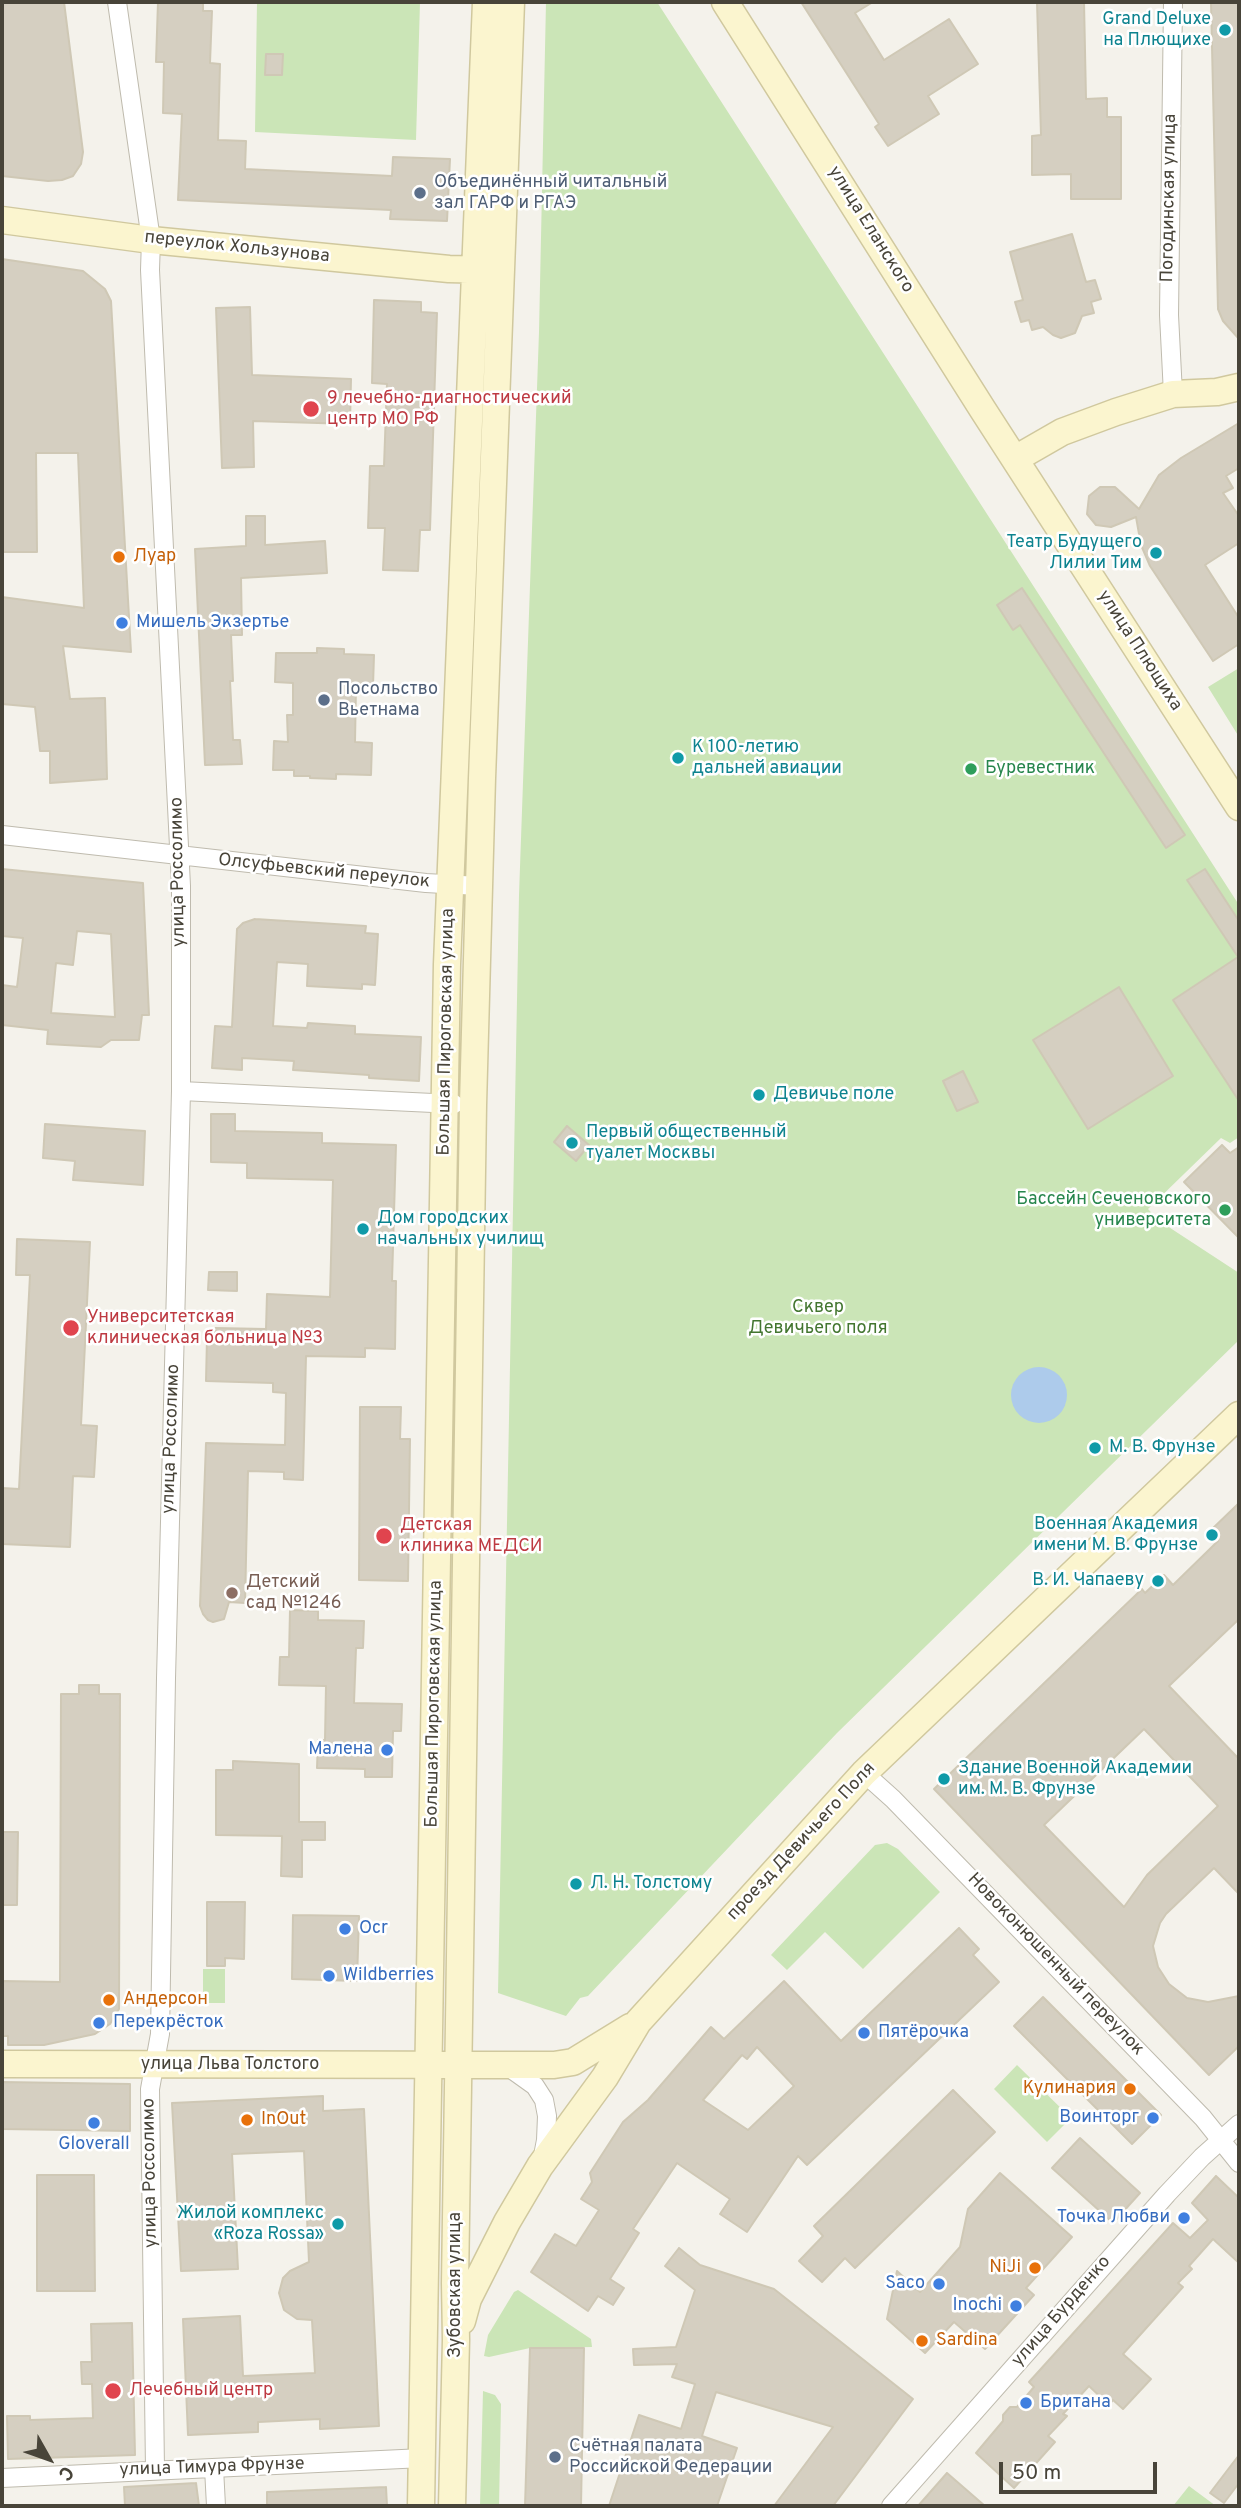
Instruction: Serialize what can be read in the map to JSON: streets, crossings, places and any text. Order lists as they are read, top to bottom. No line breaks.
{"streets":{"main road":["улица Еланского","переулок Хользунова","улица Плющиха","Большая Пироговская улица","проезд Девичьего Поля","улица Льва Толстого","Зубовская улица"],"street":["Погодинская улица","улица Россолимо","Олсуфьевский переулок","Новоконюшенный переулок","улица Бурденко","улица Тимура Фрунзе"]},"crossings":[["улица Еланского","улица Плющиха"],["переулок Хользунова","улица Россолимо"],["переулок Хользунова","Большая Пироговская улица"],["улица Россолимо","Олсуфьевский переулок"],["улица Россолимо","улица Льва Толстого"],["улица Россолимо","улица Тимура Фрунзе"],["Олсуфьевский переулок","Большая Пироговская улица"],["Большая Пироговская улица","улица Льва Толстого"],["Большая Пироговская улица","Зубовская улица"],["проезд Девичьего Поля","Новоконюшенный переулок"],["проезд Девичьего Поля","улица Льва Толстого"],["проезд Девичьего Поля","Зубовская улица"],["Новоконюшенный переулок","улица Бурденко"],["улица Льва Толстого","Зубовская улица"],["Зубовская улица","улица Тимура Фрунзе"]],"parks":["Сквер Девичьего поля"],"places":["Grand Deluxe на Плющихе","Объединённый читальный зал ГАРФ и РГАЭ","9 лечебно-диагностический центр МО РФ","Театр Будущего Лилии Тим","Луар","Мишель Экзертье","Посольство Вьетнама","К 100-летию дальней авиации","Буревестник","Девичье поле","Первый общественный туалет Москвы","Бассейн Сеченовского университета","Дом городских начальных училищ","Университетская клиническая больница №3","М. В. Фрунзе","Военная Академия имени М. В. Фрунзе","Детская клиника МЕДСИ","В. И. Чапаеву","Детский сад №1246","Малена","Здание Военной Академии им. М. В. Фрунзе","Л. Н. Толстому","Ocr","Wildberries","Андерсон","Перекрёсток","Пятёрочка","Кулинария","Воинторг","InOut","Gloverall","Точка Любви","Жилой комплекс «Roza Rossa»","NiJi","Saco","Inochi","Sardina","Лечебный центр","Британа","Счётная палата Российской Федерации"],"scale_bar":"50 m","north":"bottom right"}
